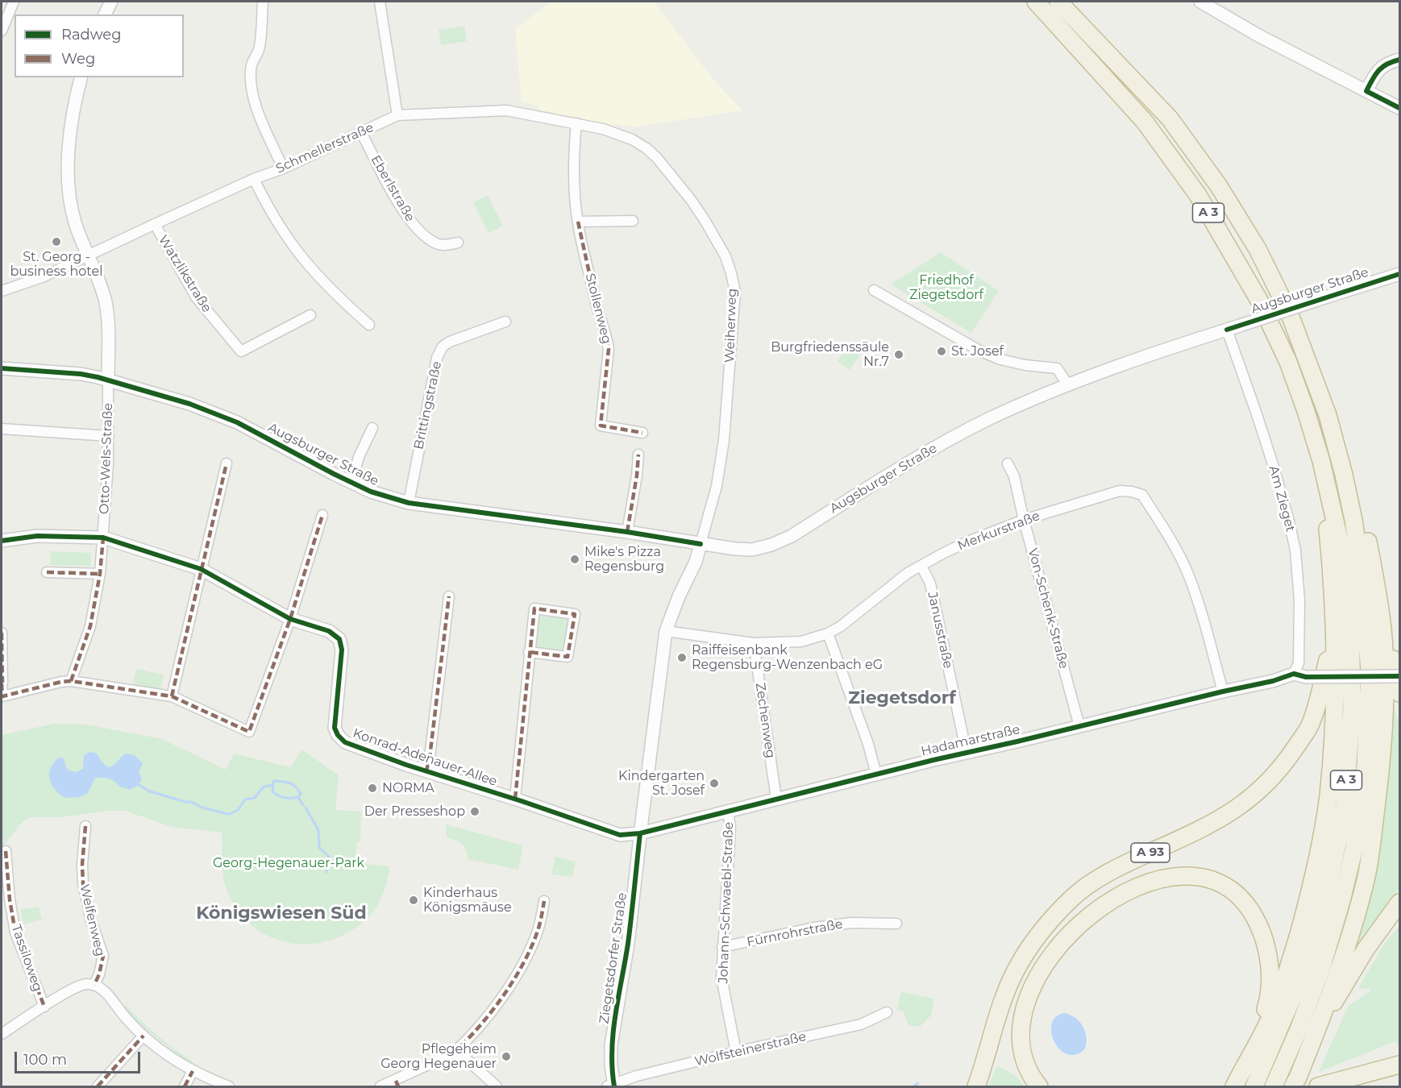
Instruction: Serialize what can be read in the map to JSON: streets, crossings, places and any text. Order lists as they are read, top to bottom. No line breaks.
{"streets":{"highway":["A 3","A 93"],"street":["Schmellerstraße","Eberlstraße","Watzlikstraße","Augsburger Straße","Stollenweg","Weiherweg","Brittingstraße","Otto-Wels-Straße","Am Zieget","Merkurstraße","Von-Schenk-Straße","Janusstraße","Zechenweg","Hadamarstraße","Konrad-Adenauer-Allee","Johann-Schwaebl-Straße","Welfenweg","Fürnrohrstraße","Tassiloweg","Ziegetsdorfer Straße","Wolfsteinerstraße"]},"crossings":[["Schmellerstraße","Eberlstraße"],["Schmellerstraße","Watzlikstraße"],["Schmellerstraße","Stollenweg"],["Schmellerstraße","Weiherweg"],["Augsburger Straße","Weiherweg"],["Augsburger Straße","Brittingstraße"],["Augsburger Straße","Otto-Wels-Straße"],["Augsburger Straße","Am Zieget"],["Augsburger Straße","Ziegetsdorfer Straße"],["Stollenweg","Weiherweg"],["Weiherweg","Ziegetsdorfer Straße"],["Otto-Wels-Straße","Konrad-Adenauer-Allee"],["Am Zieget","Hadamarstraße"],["Merkurstraße","Von-Schenk-Straße"],["Merkurstraße","Janusstraße"],["Merkurstraße","Zechenweg"],["Merkurstraße","Hadamarstraße"],["Merkurstraße","Ziegetsdorfer Straße"],["Von-Schenk-Straße","Hadamarstraße"],["Janusstraße","Hadamarstraße"],["Zechenweg","Hadamarstraße"],["Hadamarstraße","Konrad-Adenauer-Allee"],["Hadamarstraße","Johann-Schwaebl-Straße"],["Hadamarstraße","Ziegetsdorfer Straße"],["Konrad-Adenauer-Allee","Ziegetsdorfer Straße"],["Johann-Schwaebl-Straße","Fürnrohrstraße"],["Johann-Schwaebl-Straße","Wolfsteinerstraße"],["Ziegetsdorfer Straße","Wolfsteinerstraße"]],"districts":["Ziegetsdorf","Königswiesen Süd"],"parks":["Friedhof Ziegetsdorf","Georg-Hegenauer-Park"],"places":["St. Georg - business hotel","St. Josef","Burgfriedenssäule Nr.7","Mike's Pizza Regensburg","Raiffeisenbank Regensburg-Wenzenbach eG","Kindergarten St. Josef","NORMA","Der Presseshop","Kinderhaus Königsmäuse","Pflegeheim Georg Hegenauer"],"legend":["Radweg","Weg"],"scale_bar":"100 m"}
